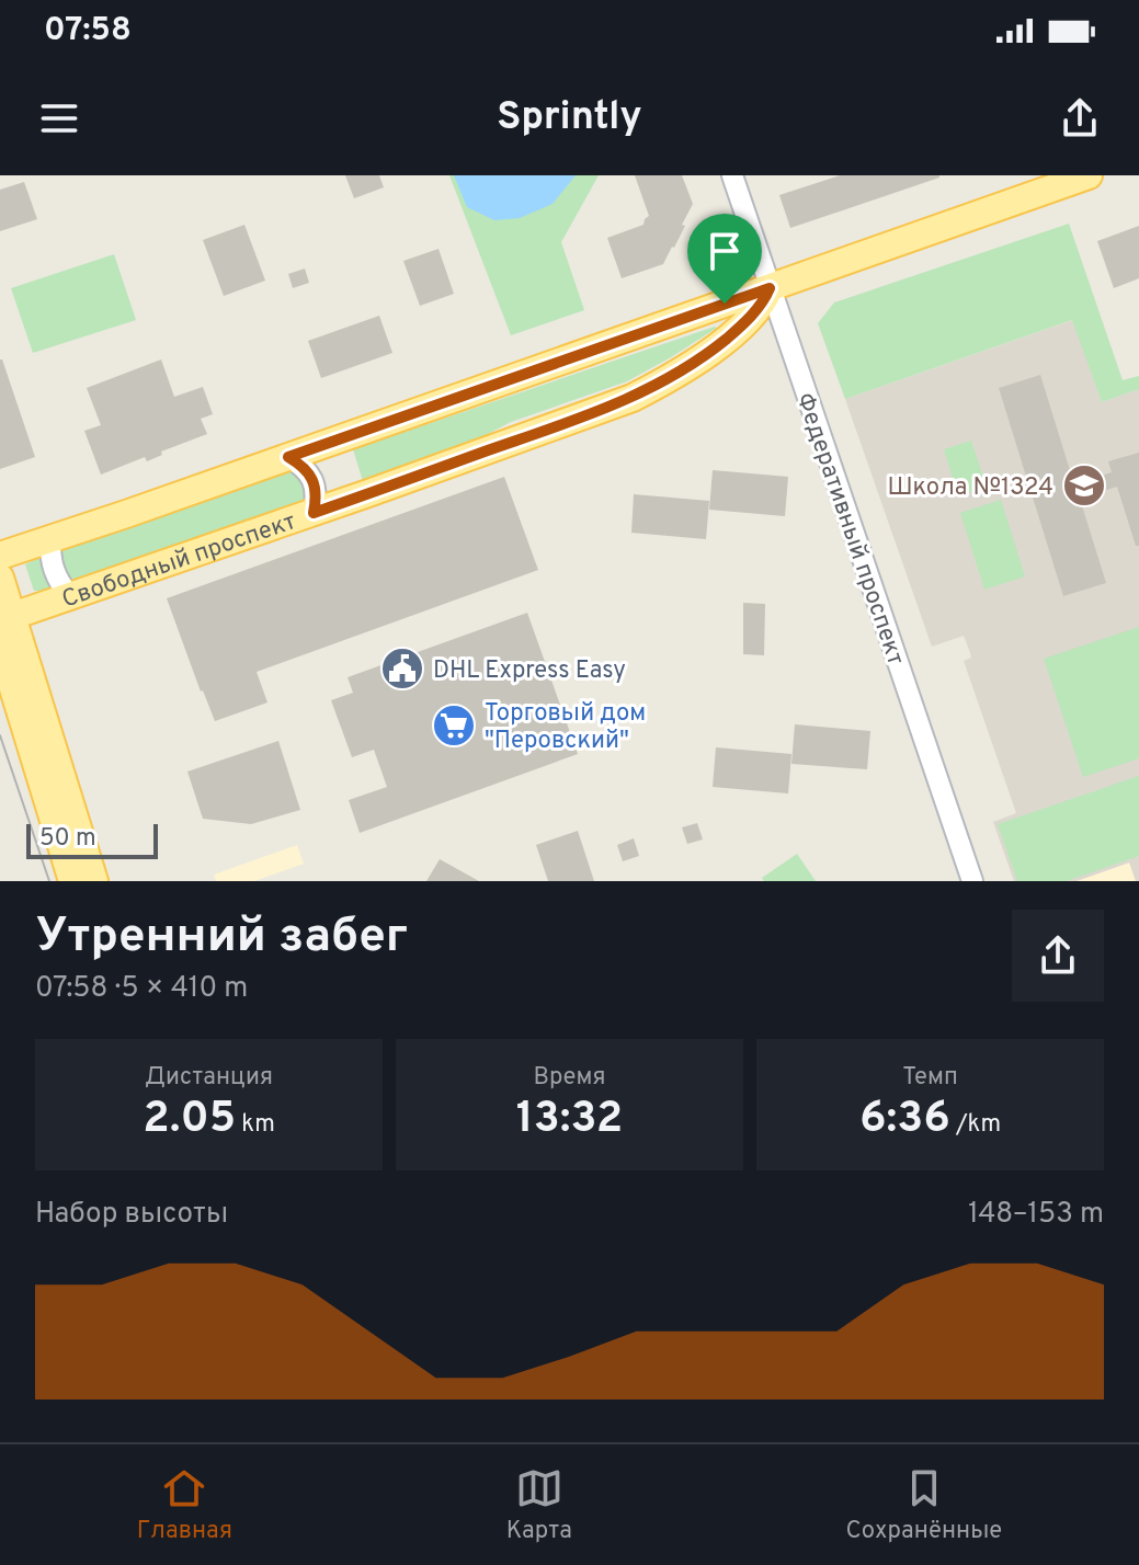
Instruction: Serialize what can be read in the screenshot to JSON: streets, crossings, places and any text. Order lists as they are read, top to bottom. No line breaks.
{"streets":{"main road":["Свободный проспект"],"street":["Федеративный проспект"]},"crossings":[["Федеративный проспект","Свободный проспект"]],"places":{"school or university":["Школа №1324"],"public building":["DHL Express Easy"],"supermarket":["Торговый дом \"Перовский\""]},"scale_bar":"50 m","page":{"status":"07:58","header":"Sprintly","scale":"50 m","heading":["Утренний забег","07:58 · 5 × 410 m"],"stats":[["Дистанция","2.05 km"],["Время","13:32"],["Темп","6:36 /km"]],"chart":["Набор высоты","148–153 m"],"tabs":["Главная","Карта","Сохранённые"]}}
